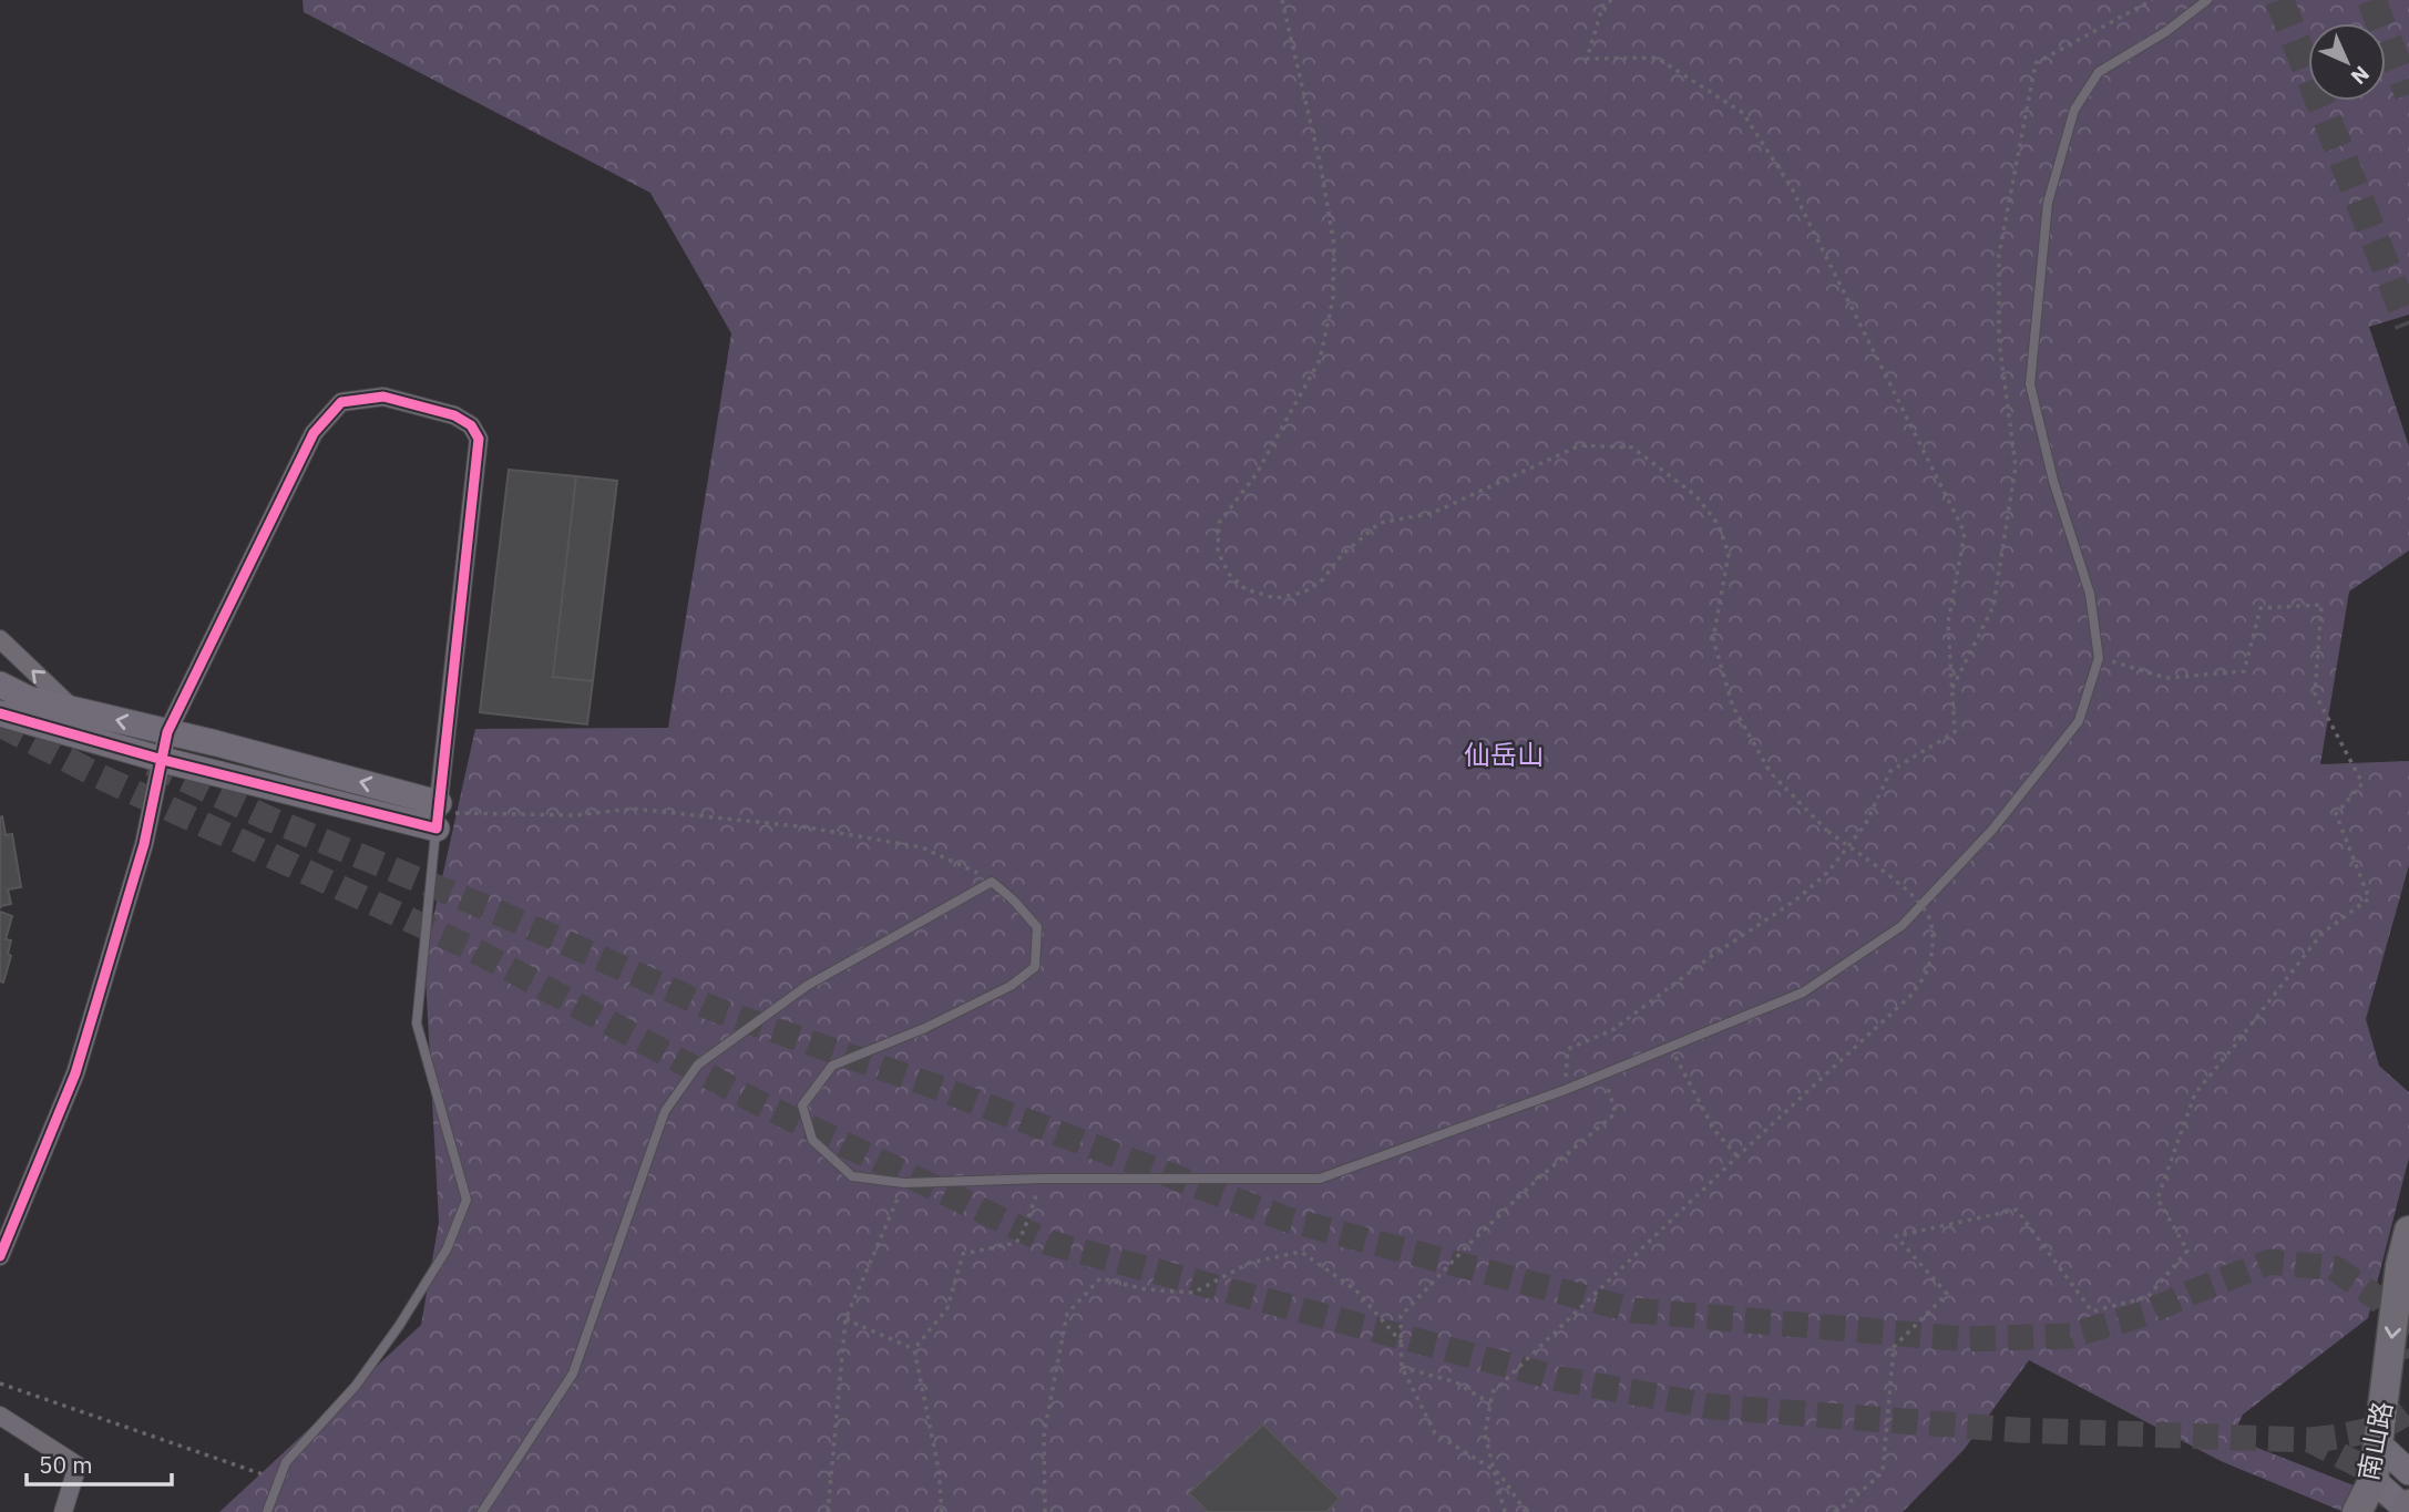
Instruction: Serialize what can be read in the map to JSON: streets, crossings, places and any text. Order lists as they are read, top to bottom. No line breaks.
{"streets":{"main road":["南山路"]},"one_way":["南山路"],"parks":["仙岳山"],"scale_bar":"50 m","north":"bottom right"}
